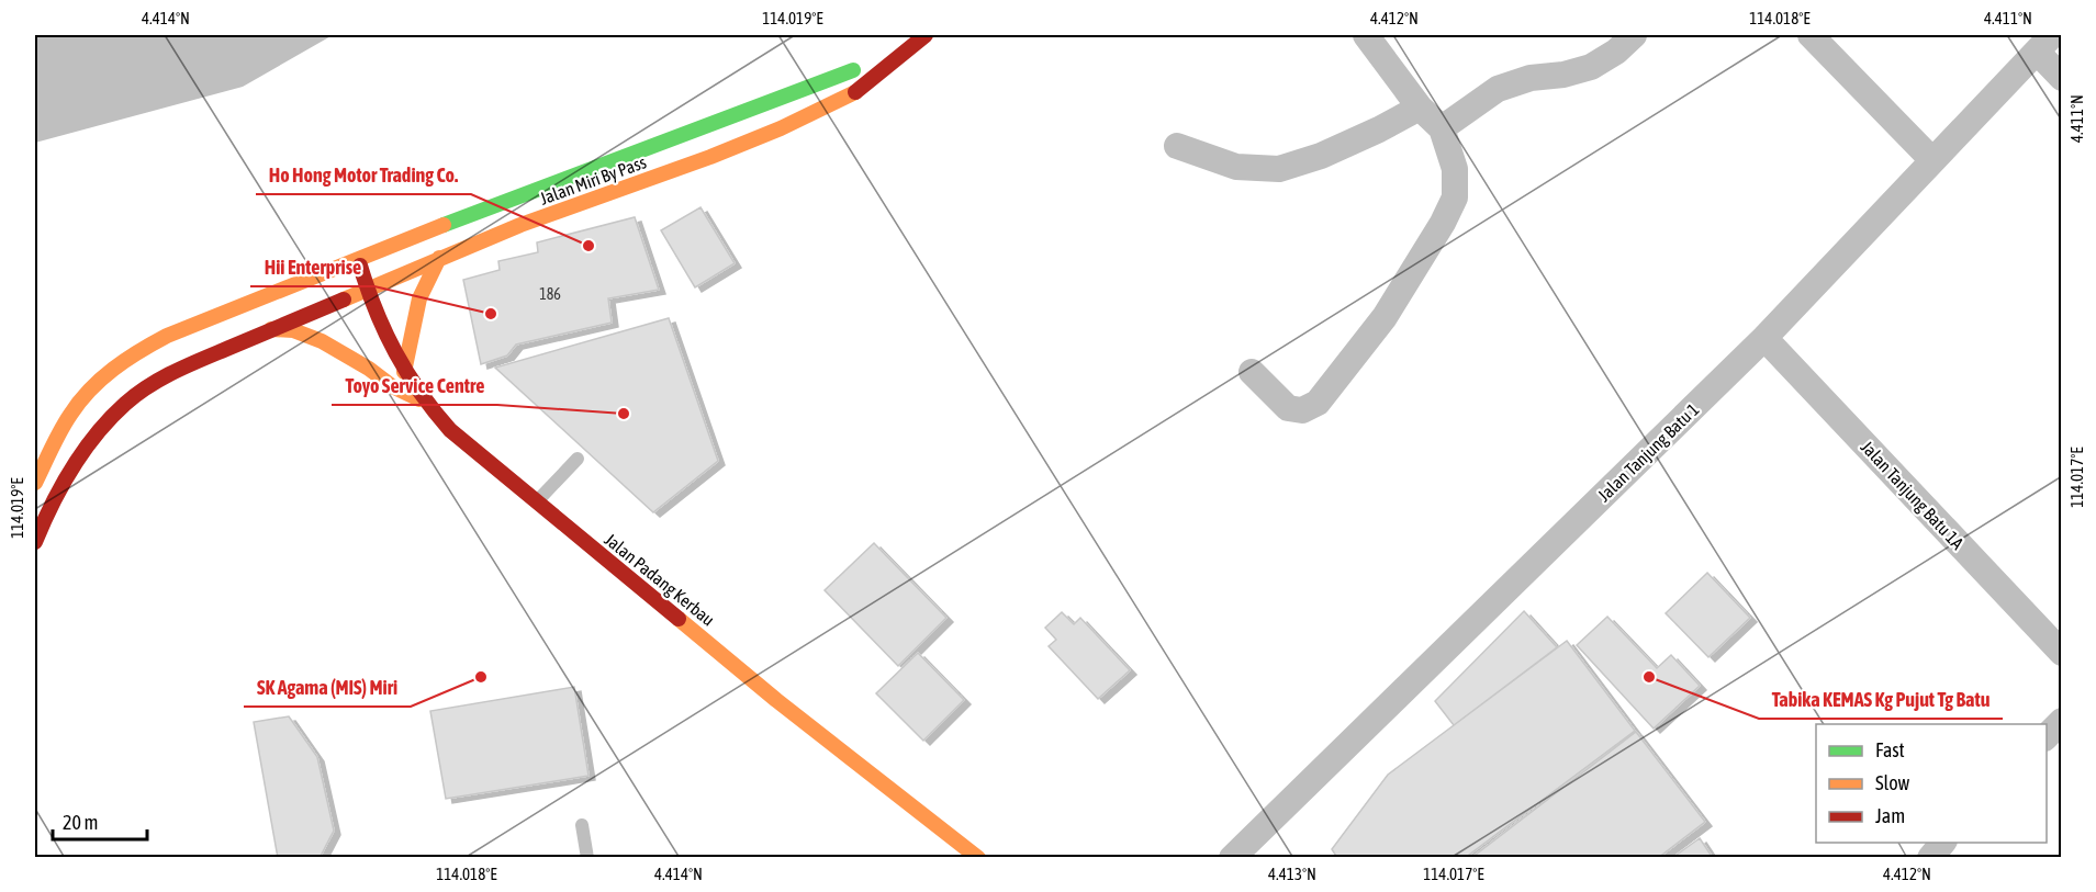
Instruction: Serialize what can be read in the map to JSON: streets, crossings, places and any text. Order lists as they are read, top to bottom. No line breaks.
{"streets":{"street":["Jalan Miri By Pass","Jalan Tanjung Batu 1","Jalan Tanjung Batu 1A","Jalan Padang Kerbau"]},"crossings":[["Jalan Miri By Pass","Jalan Padang Kerbau"],["Jalan Tanjung Batu 1","Jalan Tanjung Batu 1A"]],"places":["Ho Hong Motor Trading Co.","Hii Enterprise","Toyo Service Centre","SK Agama (MIS) Miri","Tabika KEMAS Kg Pujut Tg Batu"],"house_numbers":["186"],"legend":["Fast","Slow","Jam"],"scale_bar":"20 m","coordinates":["4.414°N","114.019°E","4.412°N","114.018°E","4.411°N","114.017°E","4.413°N"]}
